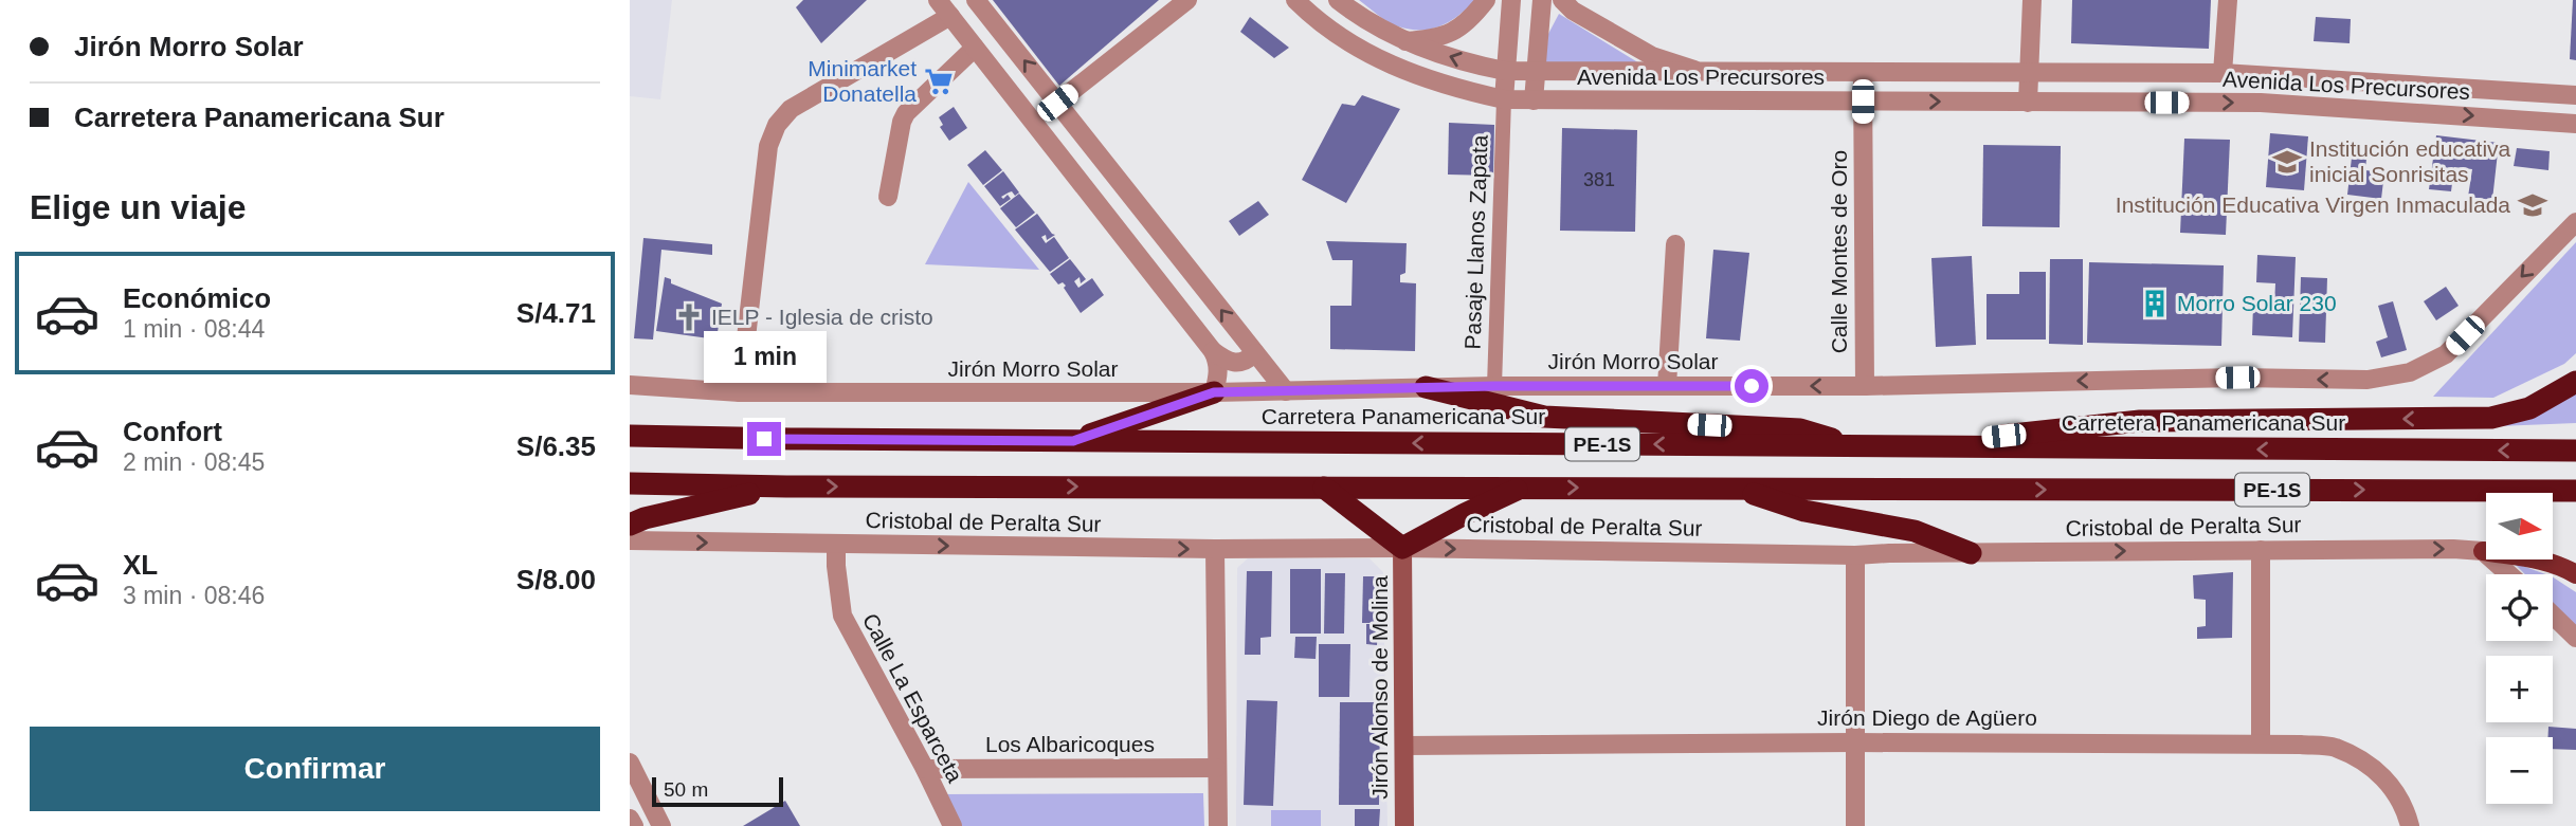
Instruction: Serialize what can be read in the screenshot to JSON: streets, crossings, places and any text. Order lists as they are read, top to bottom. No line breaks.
{"streets":{"highway":["Carretera Panamericana Sur","PE-1S"],"main road":["Jirón Alonso de Molina"],"street":["Avenida Los Precursores","Pasaje Llanos Zapata","Calle Montes de Oro","Jirón Morro Solar","Cristobal de Peralta Sur","Calle La Esparceta","Jirón Diego de Agüero","Los Albaricoques"]},"crossings":[["Avenida Los Precursores","Pasaje Llanos Zapata"],["Avenida Los Precursores","Calle Montes de Oro"],["Pasaje Llanos Zapata","Jirón Morro Solar"],["Calle Montes de Oro","Jirón Morro Solar"],["Cristobal de Peralta Sur","Jirón Alonso de Molina"],["Cristobal de Peralta Sur","Calle La Esparceta"],["Jirón Alonso de Molina","Jirón Diego de Agüero"],["Calle La Esparceta","Los Albaricoques"]],"one_way":["Jirón Morro Solar","Cristobal de Peralta Sur"],"places":{"supermarket":["Minimarket Donatella"],"school or university":["Institución educativa inicial Sonrisitas","Institución Educativa Virgen Inmaculada"],"building":["Morro Solar 230"],"church":["IELP - Iglesia de cristo"]},"house_numbers":["381"],"scale_bar":"50 m","north":"right","page":{"banner":["Jirón Morro Solar","Carretera Panamericana Sur"],"heading":"Elige un viaje","list":[{"name":"Económico","note":"1 min · 08:44","value":"S/4.71"},{"name":"Confort","note":"2 min · 08:45","value":"S/6.35"},{"name":"XL","note":"3 min · 08:46","value":"S/8.00"}],"bubble":"1 min","map_buttons":["+","−"],"buttons":"Confirmar","scale":"50 m"}}
